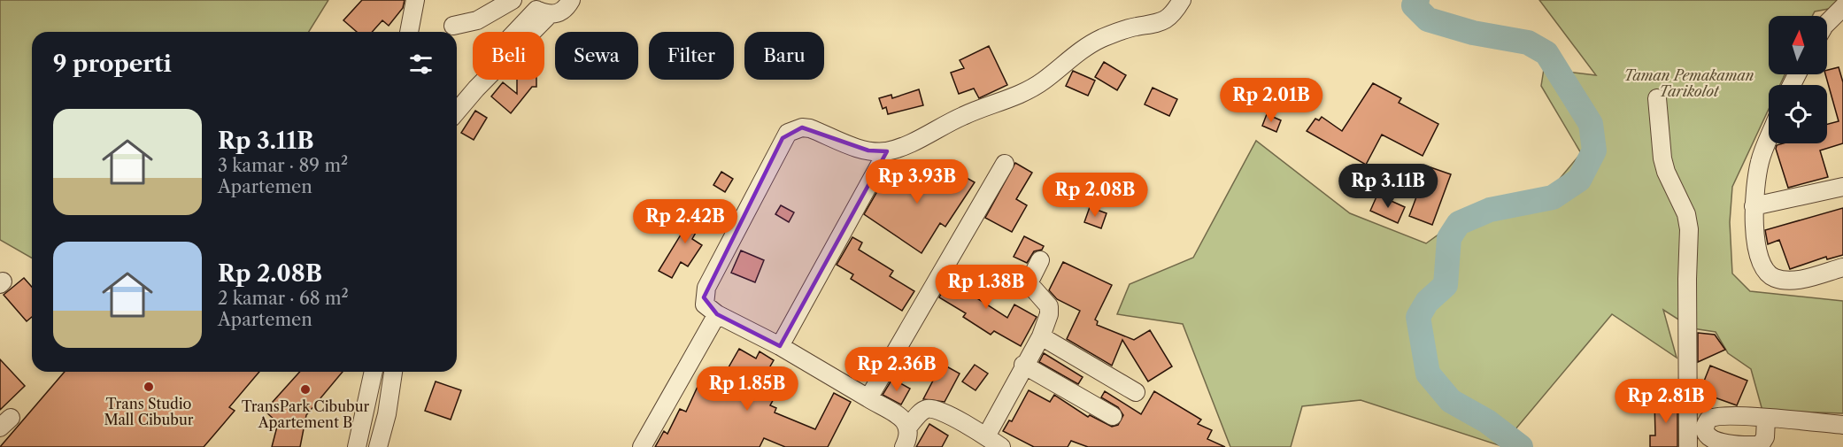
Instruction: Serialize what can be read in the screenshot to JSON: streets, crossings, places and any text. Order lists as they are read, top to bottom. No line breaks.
{"parks":["Taman Pemakaman Tarikolot"],"places":["Trans Studio Mall Cibubur","TransPark Cibubur Apartement B"],"north":"top","page":{"chip":["Beli","Sewa","Filter","Baru"],"heading":"9 properti","price":["Rp 2.01B","Rp 3.93B","Rp 3.11B","Rp 2.08B","Rp 2.42B","Rp 1.38B","Rp 2.36B","Rp 1.85B","Rp 2.81B"],"list":[{"name":"Rp 3.11B","note":"3 kamar · 89 m² · Apartemen"},{"name":"Rp 2.08B","note":"2 kamar · 68 m² · Apartemen"}]}}
